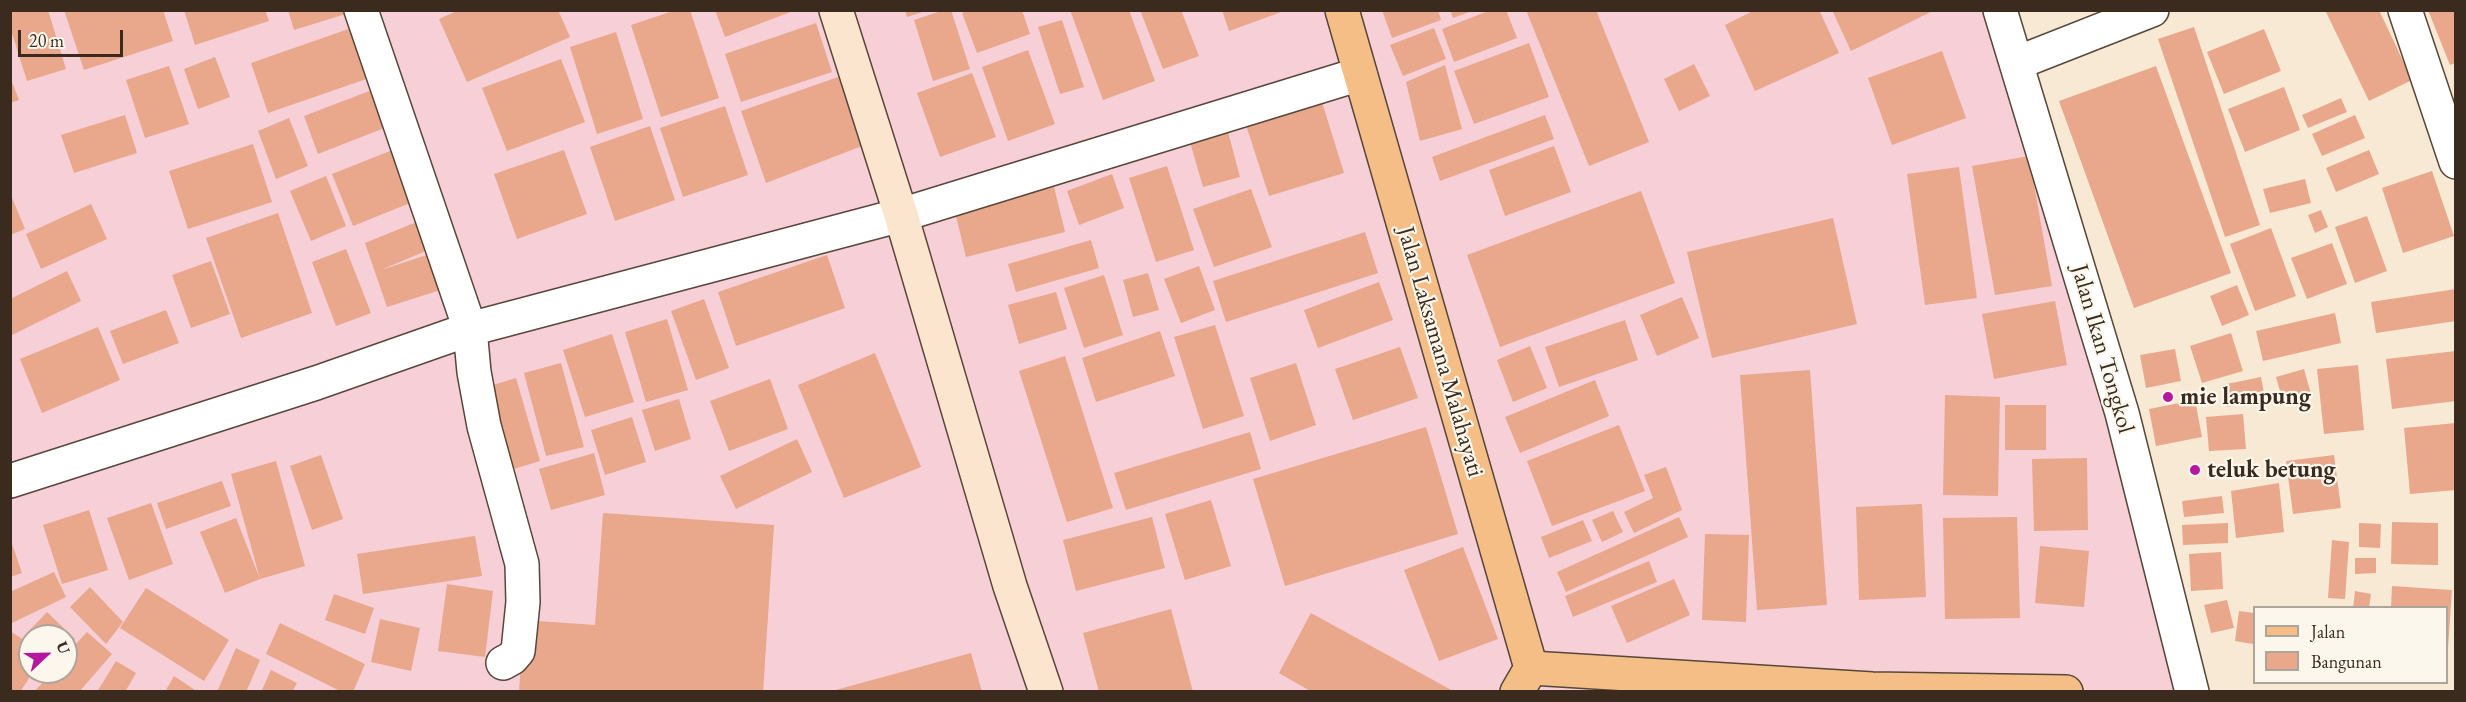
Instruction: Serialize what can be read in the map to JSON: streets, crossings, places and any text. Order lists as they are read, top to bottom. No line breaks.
{"streets":{"main road":["Jalan Laksamana Malahayati"],"street":["Jalan Ikan Tongkol"]},"places":["mie lampung","teluk betung"],"legend":["Jalan","Bangunan"],"scale_bar":"20 m","north":"right"}
